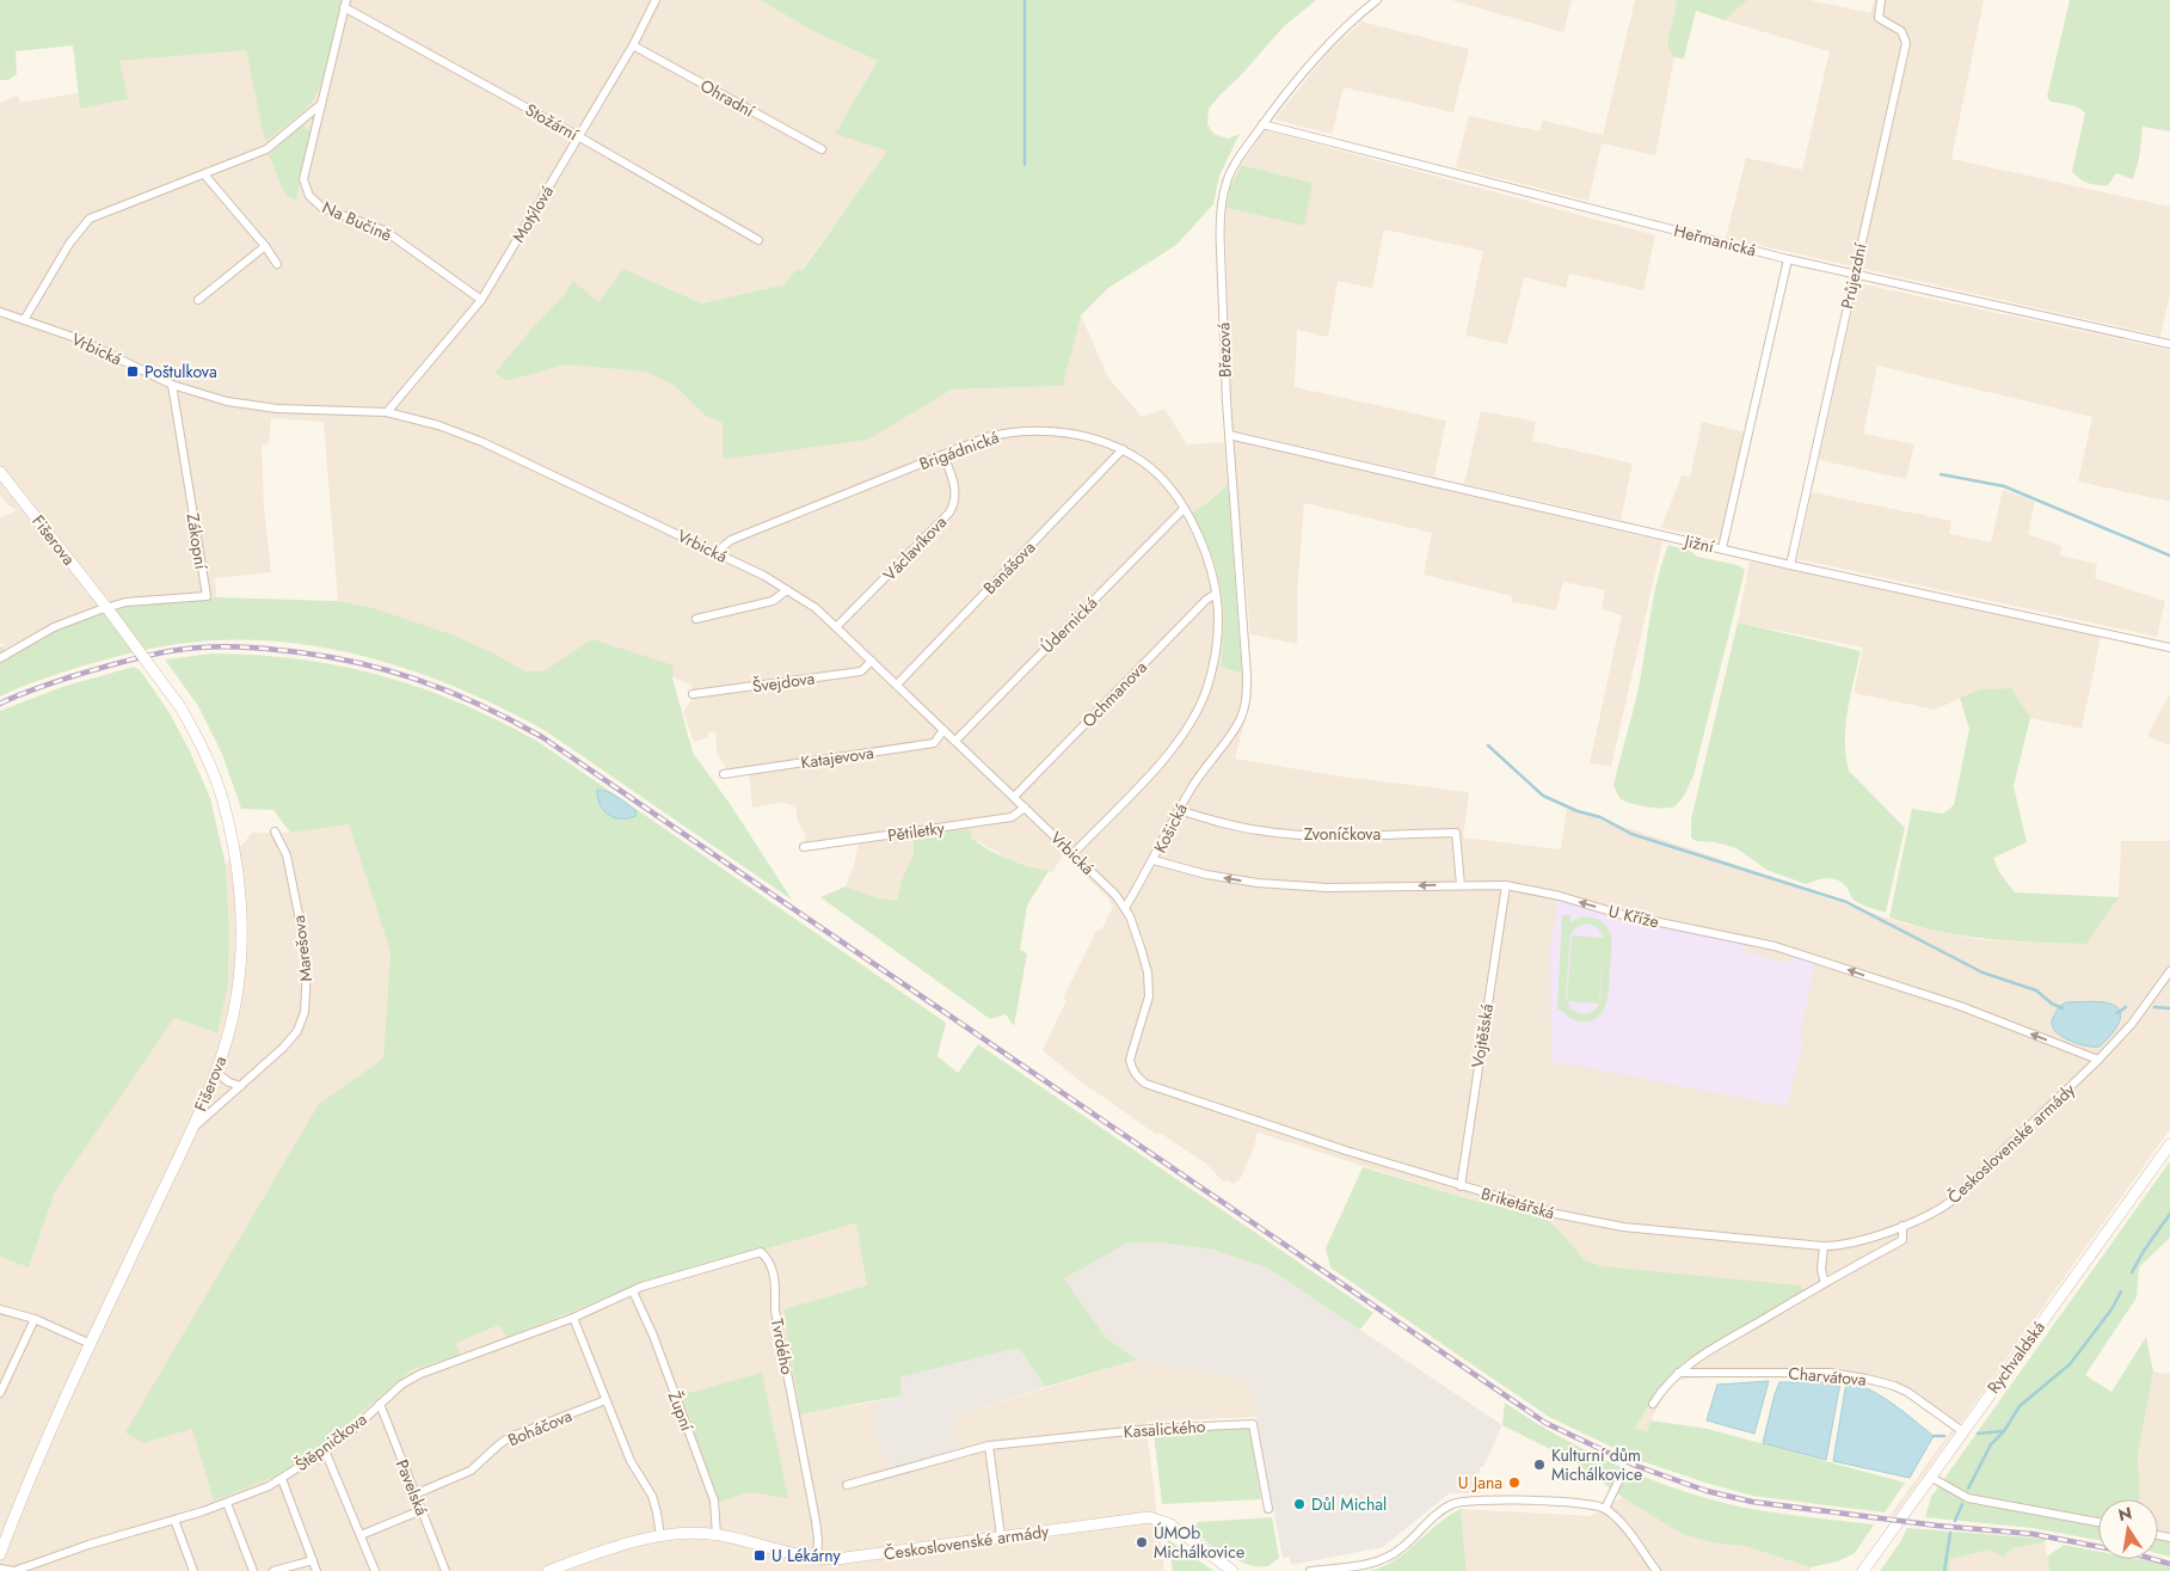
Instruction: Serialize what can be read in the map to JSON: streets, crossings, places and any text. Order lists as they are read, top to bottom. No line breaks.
{"streets":{"street":["Ohradní","Stožární","Motýlová","Na Bučině","Heřmanická","Průjezdní","Vrbická","Březová","Brigádnická","Fišerova","Zákopní","Jižní","Václavíkova","Banášova","Údernická","Švejdova","Ochmanova","Katajevova","Košická","Pětiletky","Zvoníčkova","U Kříže","Marešova","Vojtěšská","Československé armády","Briketářská","Tvrdého","Rychvaldská","Charvátova","Župní","Boháčova","Kasalického","Štěpničkova","Pavelská"]},"crossings":[["Ohradní","Motýlová"],["Stožární","Motýlová"],["Stožární","Na Bučině"],["Motýlová","Na Bučině"],["Motýlová","Vrbická"],["Heřmanická","Průjezdní"],["Heřmanická","Březová"],["Průjezdní","Jižní"],["Vrbická","Brigádnická"],["Vrbická","Zákopní"],["Vrbická","Václavíkova"],["Vrbická","Banášova"],["Vrbická","Údernická"],["Vrbická","Švejdova"],["Vrbická","Ochmanova"],["Vrbická","Katajevova"],["Vrbická","Košická"],["Vrbická","Pětiletky"],["Vrbická","Briketářská"],["Březová","Jižní"],["Březová","Košická"],["Brigádnická","Václavíkova"],["Brigádnická","Banášova"],["Brigádnická","Údernická"],["Brigádnická","Ochmanova"],["Fišerova","Zákopní"],["Fišerova","Marešova"],["Košická","Zvoníčkova"],["Košická","U Kříže"],["Zvoníčkova","U Kříže"],["U Kříže","Vojtěšská"],["U Kříže","Československé armády"],["Vojtěšská","Briketářská"],["Československé armády","Briketářská"],["Československé armády","Tvrdého"],["Československé armády","Župní"],["Tvrdého","Štěpničkova"],["Rychvaldská","Charvátova"],["Župní","Štěpničkova"],["Boháčova","Pavelská"],["Štěpničkova","Pavelská"]],"one_way":["U Kříže"],"places":{"transit":["Poštulkova","U Lékárny"],"other":["Kulturní dům Michálkovice","U Jana","Důl Michal","ÚMOb Michálkovice"]},"north":"top"}
